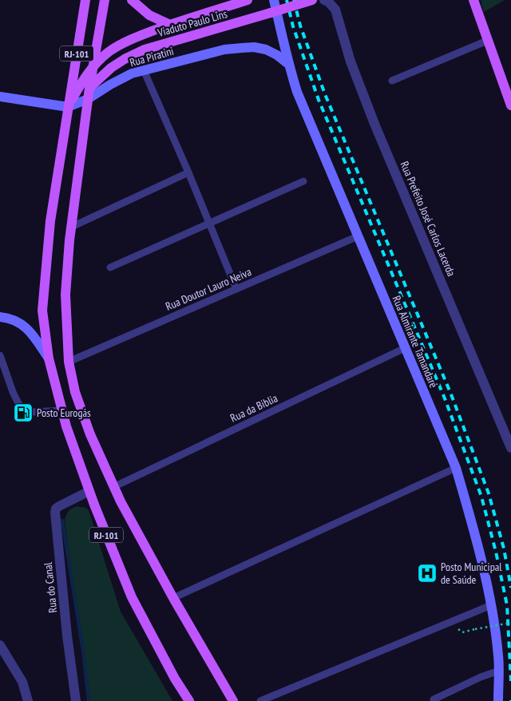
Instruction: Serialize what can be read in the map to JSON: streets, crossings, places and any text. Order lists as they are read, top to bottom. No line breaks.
{"streets":{"main road":["Viaduto Paulo Lins","RJ-101","Rua Piratini","Rua Almirante Tamandaré"],"street":["Rua Prefeito José Carlos Lacerda","Rua do Canal"],"lane":["Rua Doutor Lauro Neiva","Rua da Biblia"]},"crossings":[["Viaduto Paulo Lins","RJ-101"],["RJ-101","Rua Piratini"],["RJ-101","Rua Doutor Lauro Neiva"],["RJ-101","Rua da Biblia"],["RJ-101","Rua do Canal"],["Rua Piratini","Rua Almirante Tamandaré"],["Rua Doutor Lauro Neiva","Rua Almirante Tamandaré"],["Rua Almirante Tamandaré","Rua da Biblia"]],"places":{"fuel station":["Posto Eurogás"],"hospital":["Posto Municipal de Saúde"]}}
